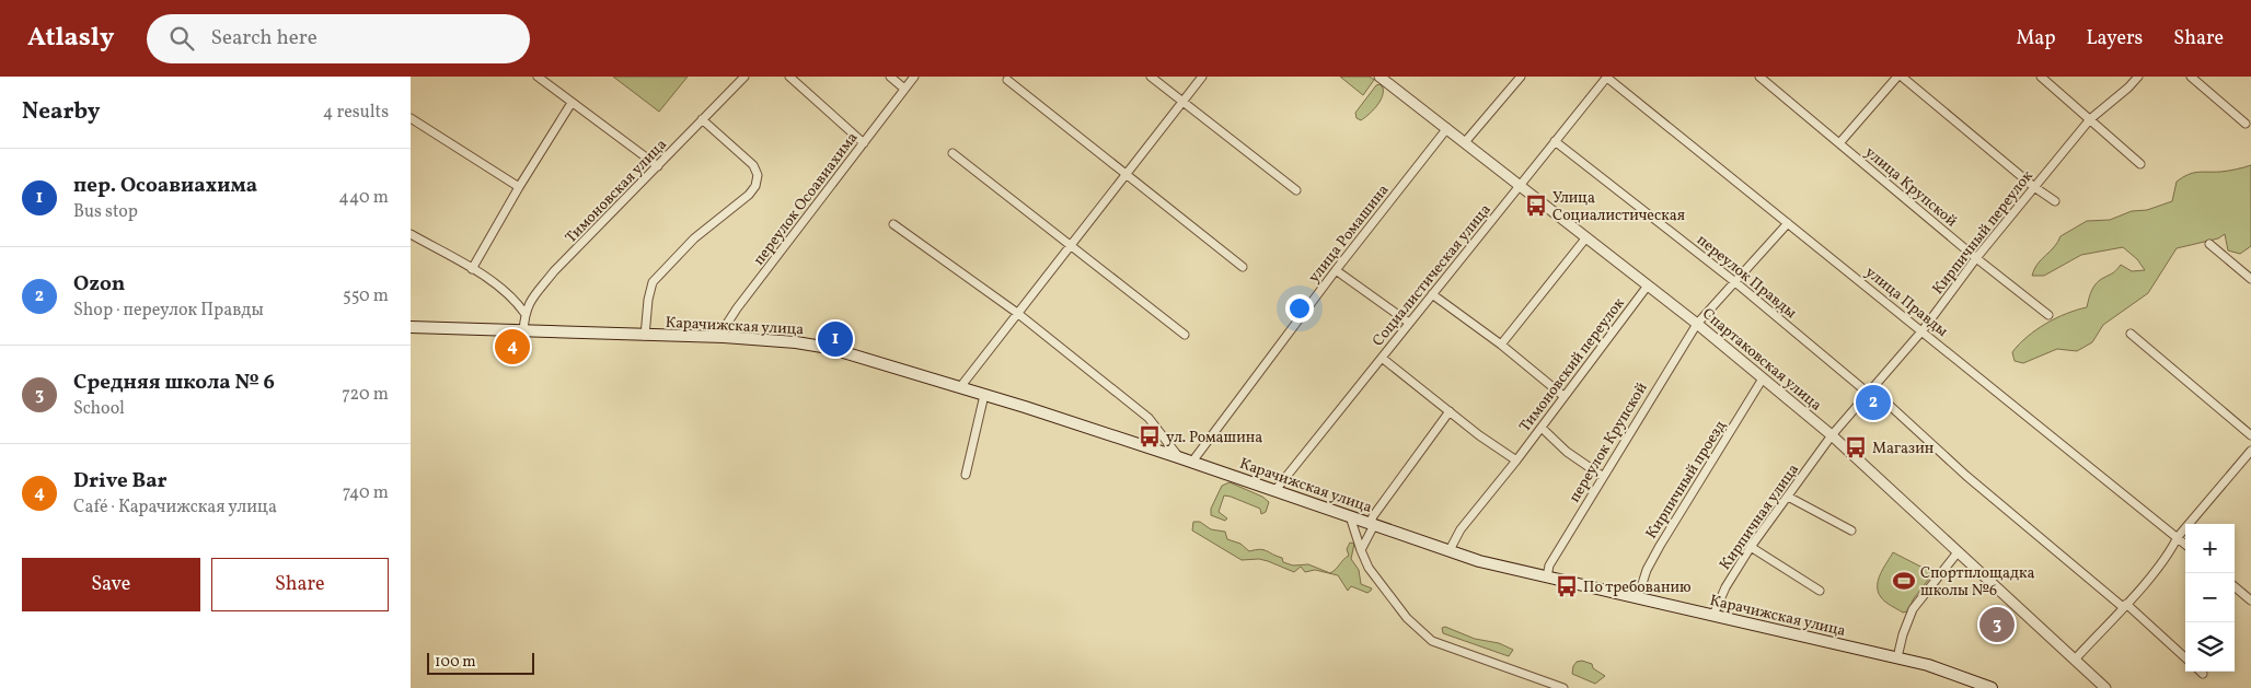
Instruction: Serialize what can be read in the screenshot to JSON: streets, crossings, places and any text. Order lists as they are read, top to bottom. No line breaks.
{"streets":{"main road":["Карачижская улица"],"street":["улица Крупской","Тимоновская улица","переулок Осоавиахима","Кирпичный переулок","улица Ромашина","Социалистическая улица","переулок Правды","улица Правды","Спартаковская улица","Тимоновский переулок","переулок Крупской","Кирпичный проезд","Кирпичная улица"]},"crossings":[["улица Крупской","Кирпичный переулок"],["Тимоновская улица","Карачижская улица"],["переулок Осоавиахима","Карачижская улица"],["Кирпичный переулок","переулок Правды"],["Кирпичный переулок","улица Правды"],["Кирпичный переулок","Спартаковская улица"],["Кирпичный переулок","Кирпичная улица"],["улица Ромашина","Карачижская улица"],["улица Ромашина","Спартаковская улица"],["Социалистическая улица","переулок Правды"],["Социалистическая улица","улица Правды"],["Социалистическая улица","Карачижская улица"],["Социалистическая улица","Спартаковская улица"],["переулок Правды","переулок Крупской"],["улица Правды","переулок Крупской"],["Карачижская улица","Тимоновский переулок"],["Карачижская улица","переулок Крупской"],["Карачижская улица","Кирпичный проезд"],["Карачижская улица","Кирпичная улица"],["Спартаковская улица","Тимоновский переулок"],["Спартаковская улица","переулок Крупской"],["Спартаковская улица","Кирпичный проезд"],["Спартаковская улица","Кирпичная улица"]],"places":{"bus stop":["Улица Социалистическая","ул. Ромашина","Магазин","По требованию"],"sports":["Спортплощадка школы №6"]},"scale_bar":"100 m","page":{"header":"Atlasly","search":"Search here","nav":["Map","Layers","Share"],"heading":["Nearby","4 results"],"list":[{"mark":"1","name":"пер. Осоавиахима","note":"Bus stop","value":"440 m"},{"mark":"2","name":"Ozon","note":"Shop · переулок Правды","value":"550 m"},{"mark":"3","name":"Средняя школа № 6","note":"School","value":"720 m"},{"mark":"4","name":"Drive Bar","note":"Café · Карачижская улица","value":"740 m"}],"pins":["1","4","2","3"],"map_buttons":["+","−"],"buttons":["Save","Share"],"scale":"100 m"}}
